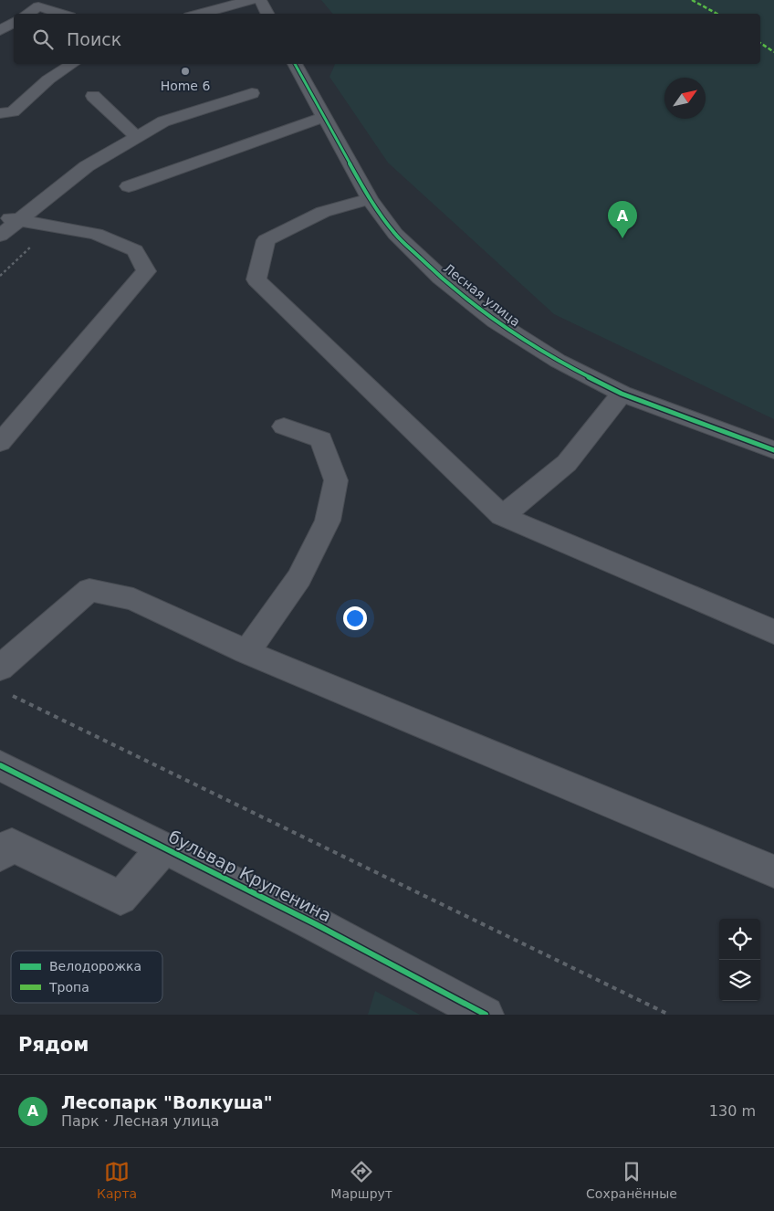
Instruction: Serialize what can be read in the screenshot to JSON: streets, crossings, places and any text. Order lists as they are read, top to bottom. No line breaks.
{"streets":{"street":["Лесная улица","бульвар Крупенина"]},"places":["Home 6"],"legend":["Велодорожка","Тропа"],"north":"top right","page":{"search":"Поиск","pins":"A","heading":"Рядом","list":[{"mark":"A","name":"Лесопарк \"Волкуша\"","note":"Парк · Лесная улица","value":"130 m"}],"nav":["Карта","Маршрут","Сохранённые"]}}
